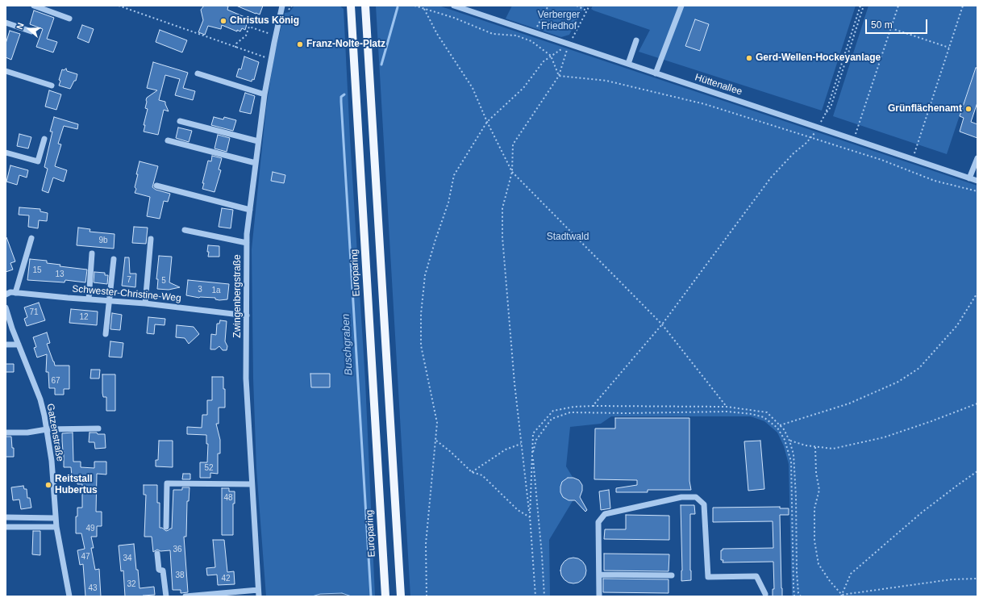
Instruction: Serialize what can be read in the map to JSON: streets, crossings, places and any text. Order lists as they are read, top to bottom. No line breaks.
{"streets":{"main road":["Europaring"],"street":["Hüttenallee","Schwester-Christine-Weg","Zwingenbergstraße","Gatzenstraße"]},"crossings":[["Schwester-Christine-Weg","Zwingenbergstraße"]],"water":["Buschgraben"],"parks":["Verberger Friedhof","Stadtwald"],"places":["Christus König","Franz-Nolte-Platz","Gerd-Wellen-Hockeyanlage","Grünflächenamt","Reitstall Hubertus"],"house_numbers":["9b","15","13","7","5","3","1a","71","12","67","52","48","49","36","47","34","38","42","32","43"],"scale_bar":"50 m","north":"left"}
